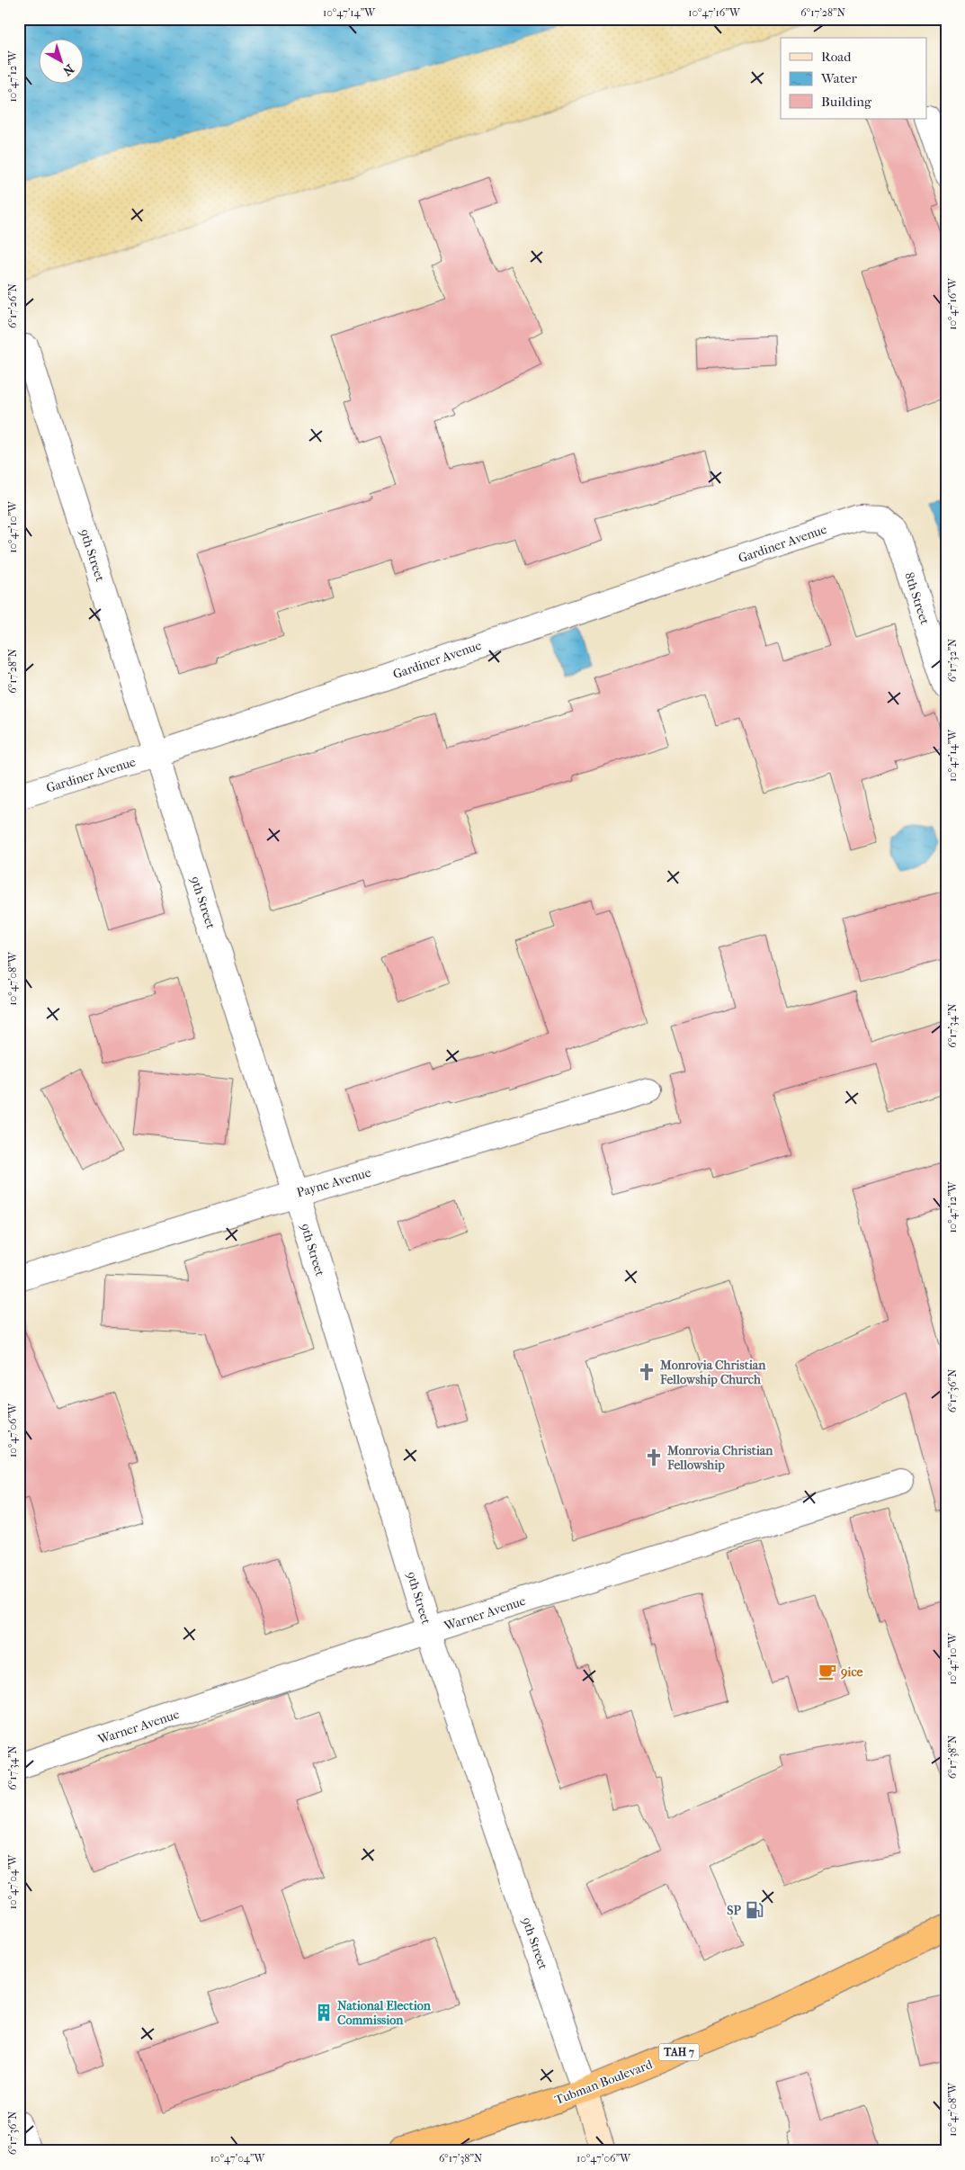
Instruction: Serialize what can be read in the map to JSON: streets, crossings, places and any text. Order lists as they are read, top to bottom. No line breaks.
{"streets":{"highway":["TAH 7","Tubman Boulevard"],"street":["Gardiner Avenue","9th Street","8th Street","Payne Avenue","Warner Avenue"]},"crossings":[["Gardiner Avenue","9th Street"],["Gardiner Avenue","8th Street"],["9th Street","Payne Avenue"],["9th Street","Warner Avenue"],["9th Street","Tubman Boulevard"]],"places":{"church":["Monrovia Christian Fellowship Church","Monrovia Christian Fellowship"],"cafe":["9ice"],"fuel station":["SP"],"building":["National Election Commission"]},"legend":["Road","Water","Building"],"north":"bottom right","coordinates":["10°47'14\"W","10°47'16\"W","6°17'28\"N","10°47'12\"W","6°17'26\"N","10°47'10\"W","6°17'32\"N","10°47'08\"W","6°17'34\"N","6°17'36\"N","10°47'06\"W","6°17'38\"N","10°47'04\"W"]}
